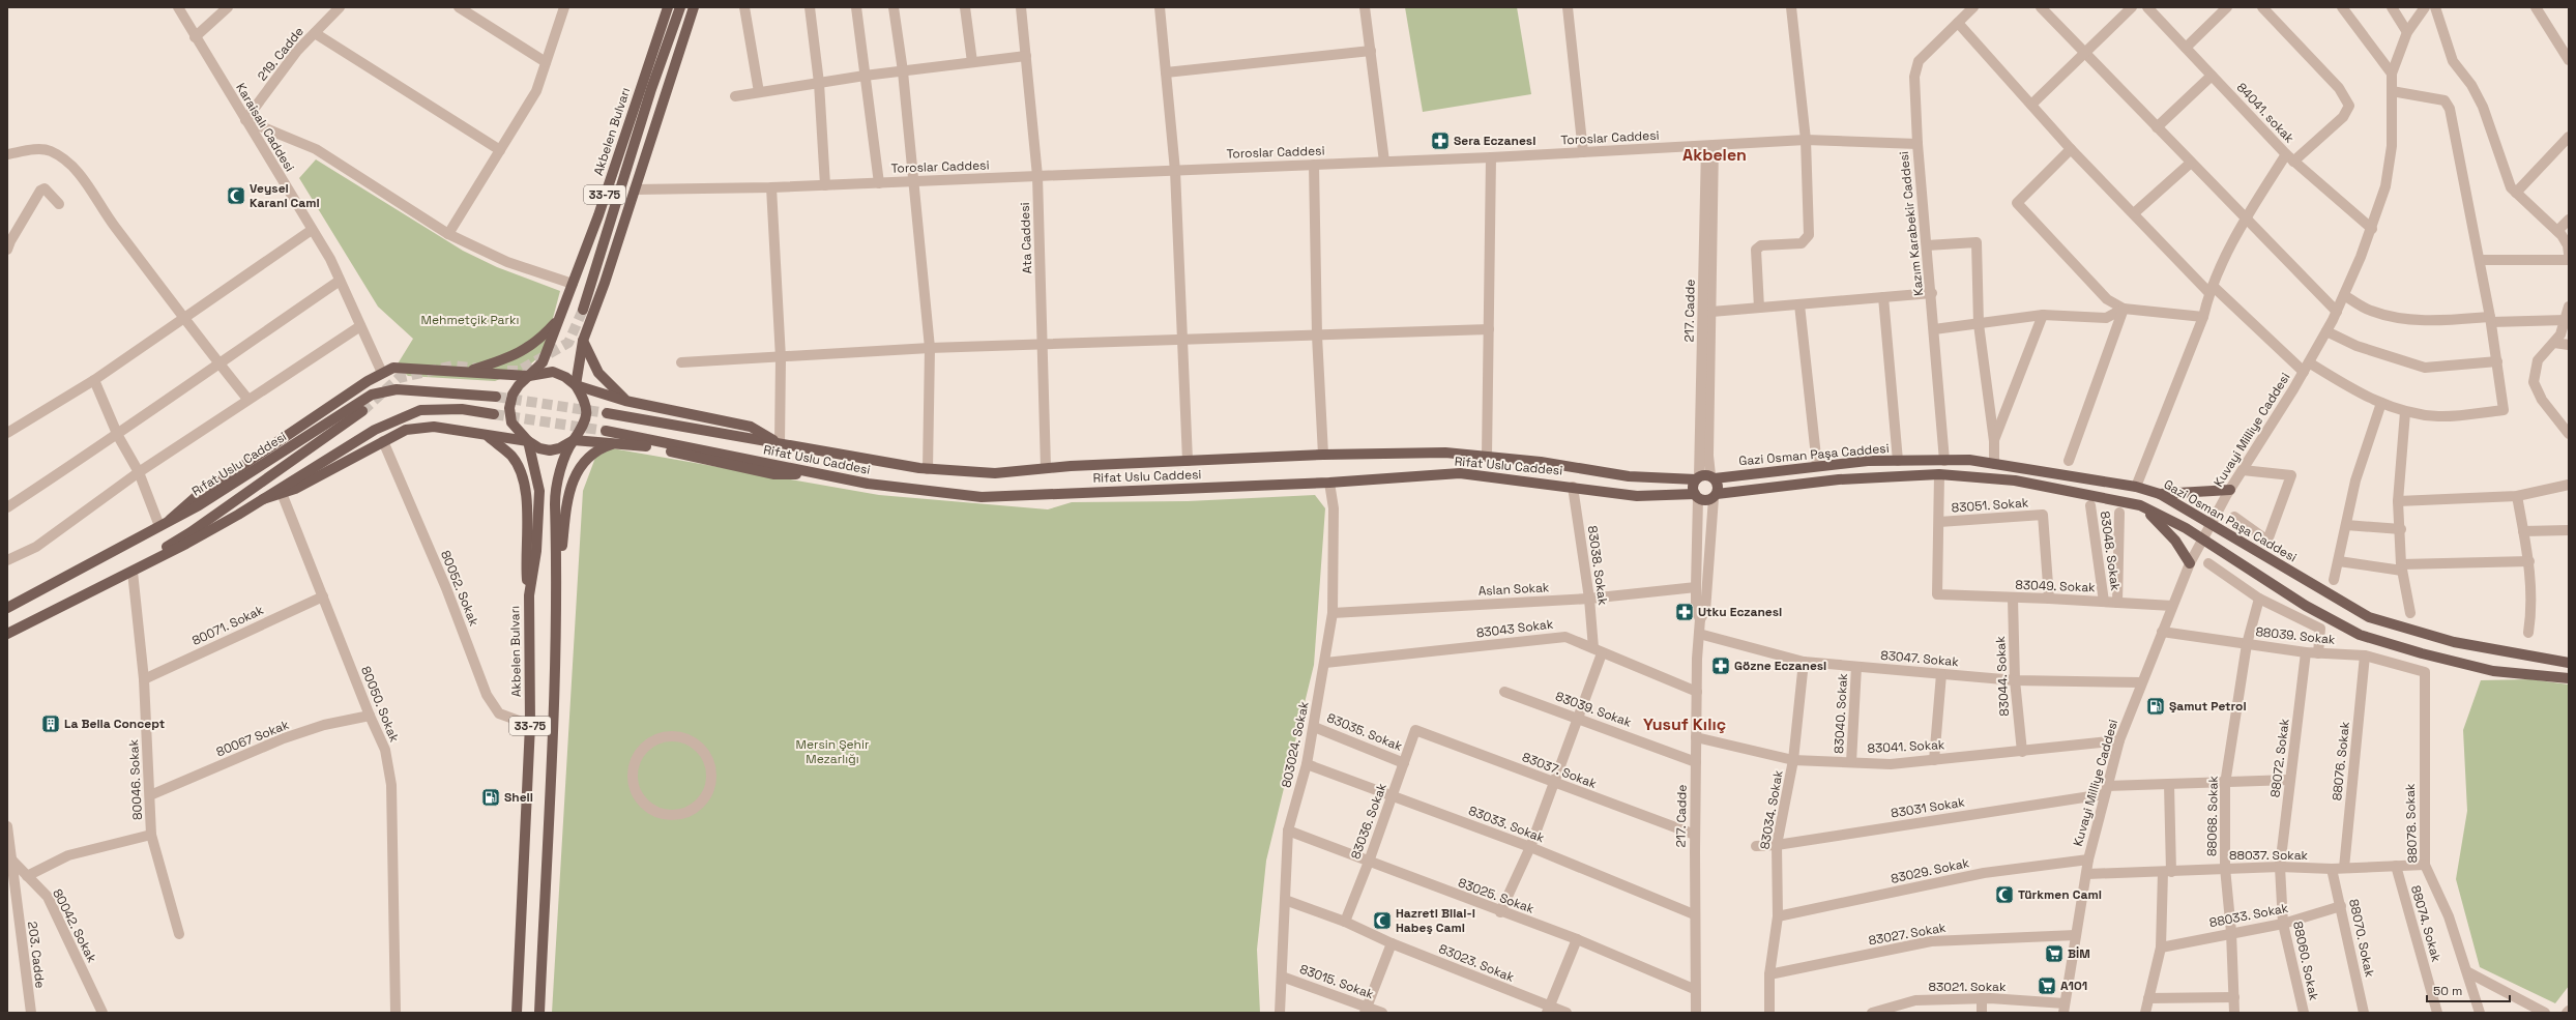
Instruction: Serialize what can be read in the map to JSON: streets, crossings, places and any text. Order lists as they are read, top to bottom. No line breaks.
{"streets":{"main road":["Akbelen Bulvarı","33-75","Gazi Osman Paşa Caddesi","Rifat Uslu Caddesi","Rıfat Uslu Caddesi"],"street":["219. Cadde","84041. sokak","Karaisalı Caddesi","Toroslar Caddesi","Kazım Karabekir Caddesi","Ata Caddesi","217. Cadde","Kuvayi Milliye Caddesi","83051. Sokak","83048. Sokak","83038. Sokak","83049. Sokak","80052. Sokak","Aslan Sokak","80071. Sokak","83043 Sokak","88039. Sokak","83047. Sokak","83044. Sokak","80050. Sokak","83039. Sokak","83040. Sokak","83035. Sokak","80067 Sokak","803024. Sokak","83041. Sokak","88072. Sokak","88076. Sokak","83037. Sokak","80046. Sokak","83031 Sokak","83034. Sokak","88068. Sokak","83036. Sokak","88078. Sokak","83033. Sokak","88037. Sokak","83029. Sokak","83025. Sokak","88033. Sokak","88074. Sokak","80042. Sokak","83027. Sokak","88070. Sokak","203. Cadde","88060. Sokak","83023. Sokak","83015. Sokak","83021. Sokak"]},"crossings":[["219. Cadde","Karaisalı Caddesi"],["84041. sokak","Kuvayi Milliye Caddesi"],["Akbelen Bulvarı","33-75"],["Akbelen Bulvarı","80052. Sokak"],["Toroslar Caddesi","33-75"],["Toroslar Caddesi","Kazım Karabekir Caddesi"],["Toroslar Caddesi","Ata Caddesi"],["Toroslar Caddesi","217. Cadde"],["Kazım Karabekir Caddesi","Gazi Osman Paşa Caddesi"],["Ata Caddesi","Rifat Uslu Caddesi"],["217. Cadde","Gazi Osman Paşa Caddesi"],["217. Cadde","Rifat Uslu Caddesi"],["217. Cadde","Aslan Sokak"],["217. Cadde","83043 Sokak"],["217. Cadde","83047. Sokak"],["217. Cadde","83039. Sokak"],["217. Cadde","83041. Sokak"],["217. Cadde","83037. Sokak"],["217. Cadde","83033. Sokak"],["217. Cadde","83025. Sokak"],["Kuvayi Milliye Caddesi","Gazi Osman Paşa Caddesi"],["Kuvayi Milliye Caddesi","83049. Sokak"],["Kuvayi Milliye Caddesi","88039. Sokak"],["Kuvayi Milliye Caddesi","83047. Sokak"],["Kuvayi Milliye Caddesi","83041. Sokak"],["Kuvayi Milliye Caddesi","83031 Sokak"],["Kuvayi Milliye Caddesi","88037. Sokak"],["Kuvayi Milliye Caddesi","83029. Sokak"],["Kuvayi Milliye Caddesi","83027. Sokak"],["Kuvayi Milliye Caddesi","83021. Sokak"],["Gazi Osman Paşa Caddesi","Rifat Uslu Caddesi"],["Rifat Uslu Caddesi","83038. Sokak"],["Rifat Uslu Caddesi","803024. Sokak"],["83051. Sokak","83049. Sokak"],["83048. Sokak","83049. Sokak"],["83038. Sokak","Aslan Sokak"],["83038. Sokak","83043 Sokak"],["83049. Sokak","83044. Sokak"],["Aslan Sokak","803024. Sokak"],["80071. Sokak","80050. Sokak"],["80071. Sokak","80046. Sokak"],["83043 Sokak","803024. Sokak"],["88039. Sokak","88072. Sokak"],["88039. Sokak","88076. Sokak"],["88039. Sokak","88068. Sokak"],["88039. Sokak","88078. Sokak"],["83047. Sokak","83044. Sokak"],["83047. Sokak","83040. Sokak"],["83047. Sokak","83034. Sokak"],["83044. Sokak","83041. Sokak"],["80050. Sokak","80067 Sokak"],["83040. Sokak","83041. Sokak"],["83035. Sokak","803024. Sokak"],["83035. Sokak","83036. Sokak"],["80067 Sokak","80046. Sokak"],["803024. Sokak","83033. Sokak"],["803024. Sokak","83025. Sokak"],["803024. Sokak","83023. Sokak"],["803024. Sokak","83015. Sokak"],["83041. Sokak","83034. Sokak"],["88072. Sokak","83031 Sokak"],["88072. Sokak","88037. Sokak"],["88072. Sokak","88060. Sokak"],["88076. Sokak","88037. Sokak"],["83037. Sokak","83036. Sokak"],["83031 Sokak","83034. Sokak"],["83031 Sokak","88068. Sokak"],["83034. Sokak","83029. Sokak"],["83034. Sokak","83027. Sokak"],["88068. Sokak","88037. Sokak"],["88068. Sokak","88033. Sokak"],["83036. Sokak","83033. Sokak"],["83036. Sokak","83025. Sokak"],["83036. Sokak","83023. Sokak"],["88078. Sokak","88037. Sokak"],["88037. Sokak","88074. Sokak"],["88037. Sokak","88070. Sokak"],["88037. Sokak","88060. Sokak"],["88033. Sokak","88070. Sokak"],["88033. Sokak","88060. Sokak"],["80042. Sokak","203. Cadde"]],"districts":["Akbelen","Yusuf Kılıç"],"parks":["Mehmetçik Parkı","Mersin Şehir Mezarlığı"],"places":{"pharmacy":["Sera Eczanesi","Utku Eczanesi","Gözne Eczanesi"],"mosque":["Veysel Karani Cami","Türkmen Cami","Hazreti Bilal-i Habeş Cami"],"fuel station":["Şamut Petrol","Shell"],"building":["La Bella Concept"],"supermarket":["BİM","A101"]},"scale_bar":"50 m"}
